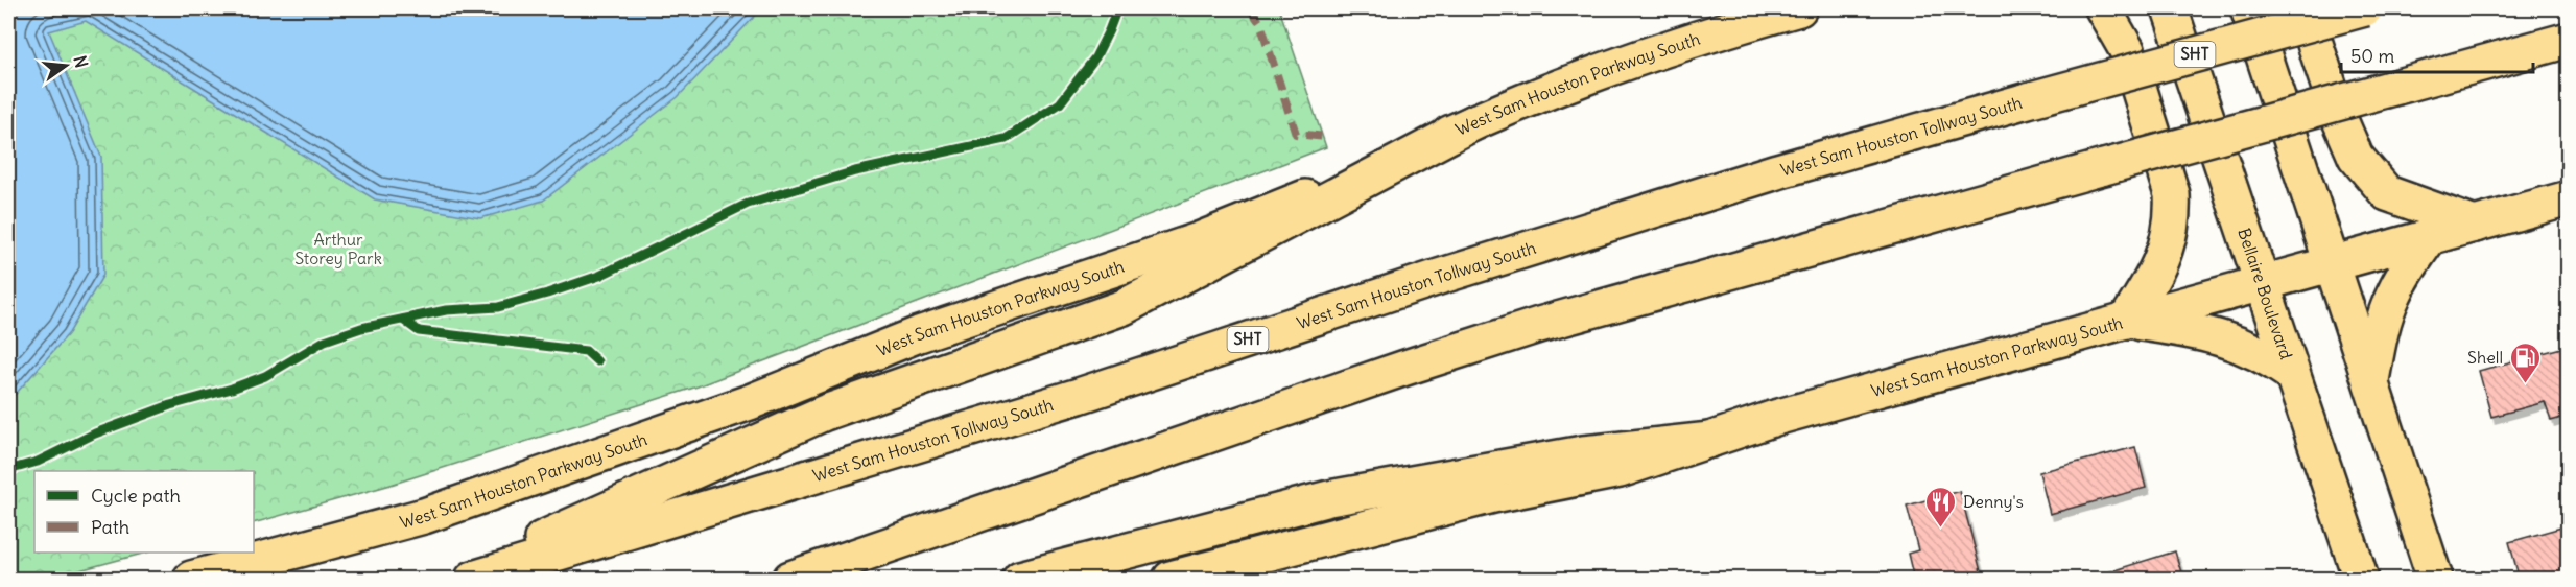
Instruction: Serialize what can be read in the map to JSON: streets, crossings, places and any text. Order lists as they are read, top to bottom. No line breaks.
{"streets":{"main road":["SHT","West Sam Houston Parkway South","West Sam Houston Tollway South","Bellaire Boulevard"]},"crossings":[["West Sam Houston Parkway South","Bellaire Boulevard"]],"parks":["Arthur Storey Park"],"places":{"fuel station":["Shell"],"restaurant":["Denny's"]},"legend":["Cycle path","Path"],"scale_bar":"50 m","north":"right"}
